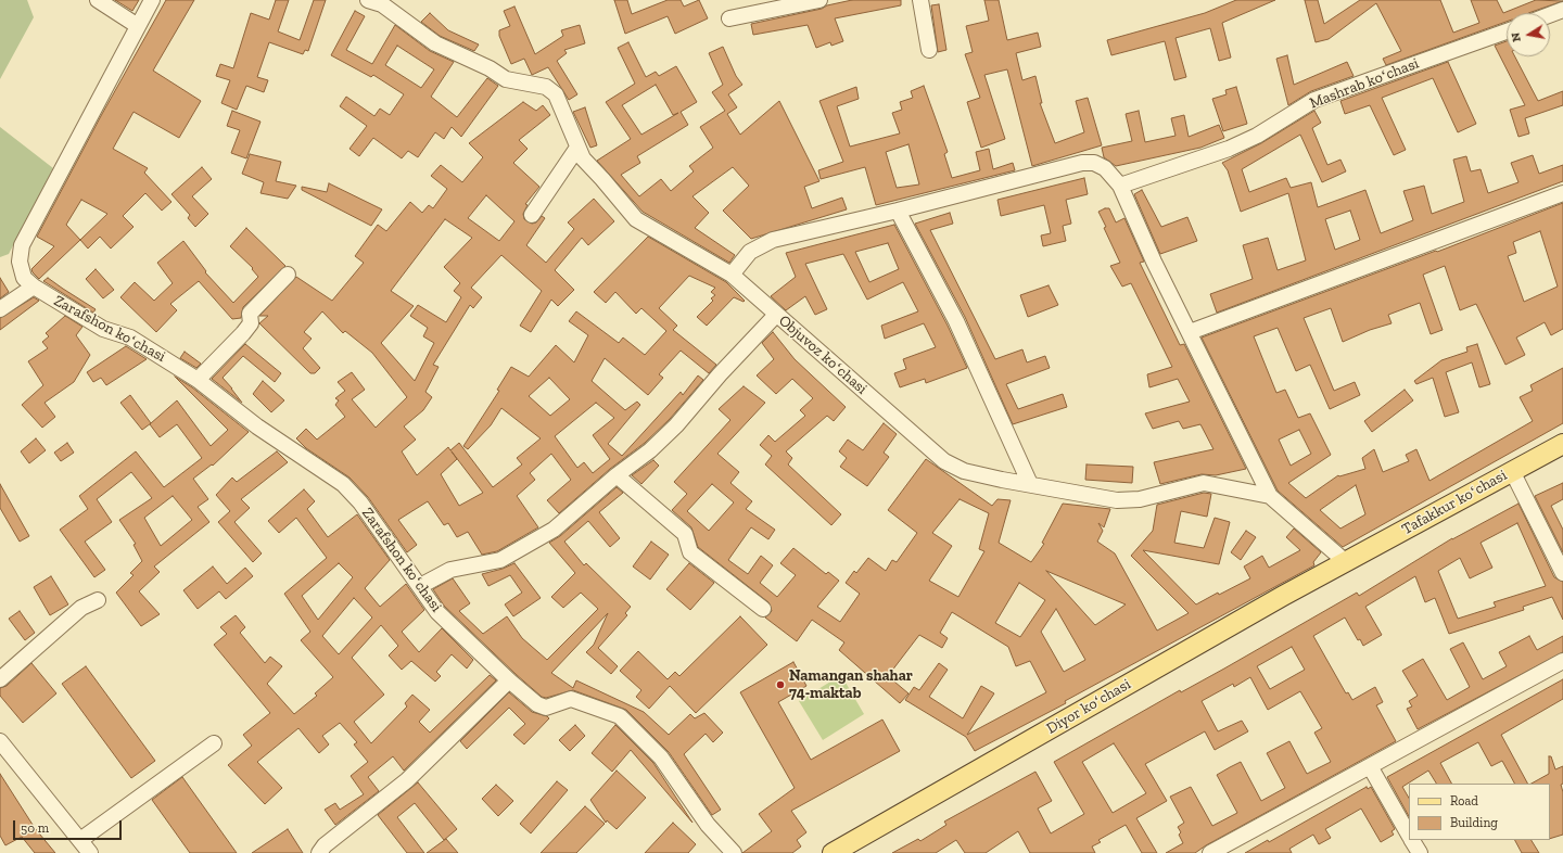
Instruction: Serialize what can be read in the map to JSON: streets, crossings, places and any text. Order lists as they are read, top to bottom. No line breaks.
{"streets":{"main road":["Tafakkur koʻchasi","Diyor koʻchasi"],"street":["Mashrab koʻchasi","Zarafshon koʻchasi","Objuvoz koʻchasi"]},"crossings":[["Objuvoz koʻchasi","Tafakkur koʻchasi"],["Objuvoz koʻchasi","Diyor koʻchasi"],["Tafakkur koʻchasi","Diyor koʻchasi"]],"places":["Namangan shahar 74-maktab"],"legend":["Road","Building"],"scale_bar":"50 m","north":"left"}
